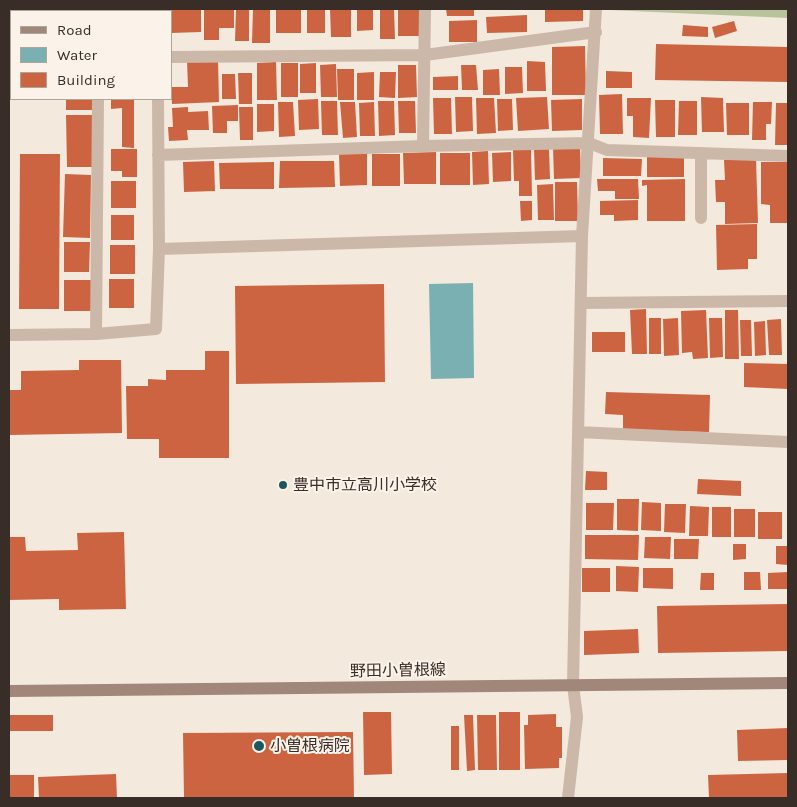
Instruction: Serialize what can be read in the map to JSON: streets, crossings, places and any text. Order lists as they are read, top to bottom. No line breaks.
{"streets":{"street":["野田小曽根線"]},"places":["豊中市立高川小学校","小曽根病院"],"legend":["Road","Water","Building"]}
